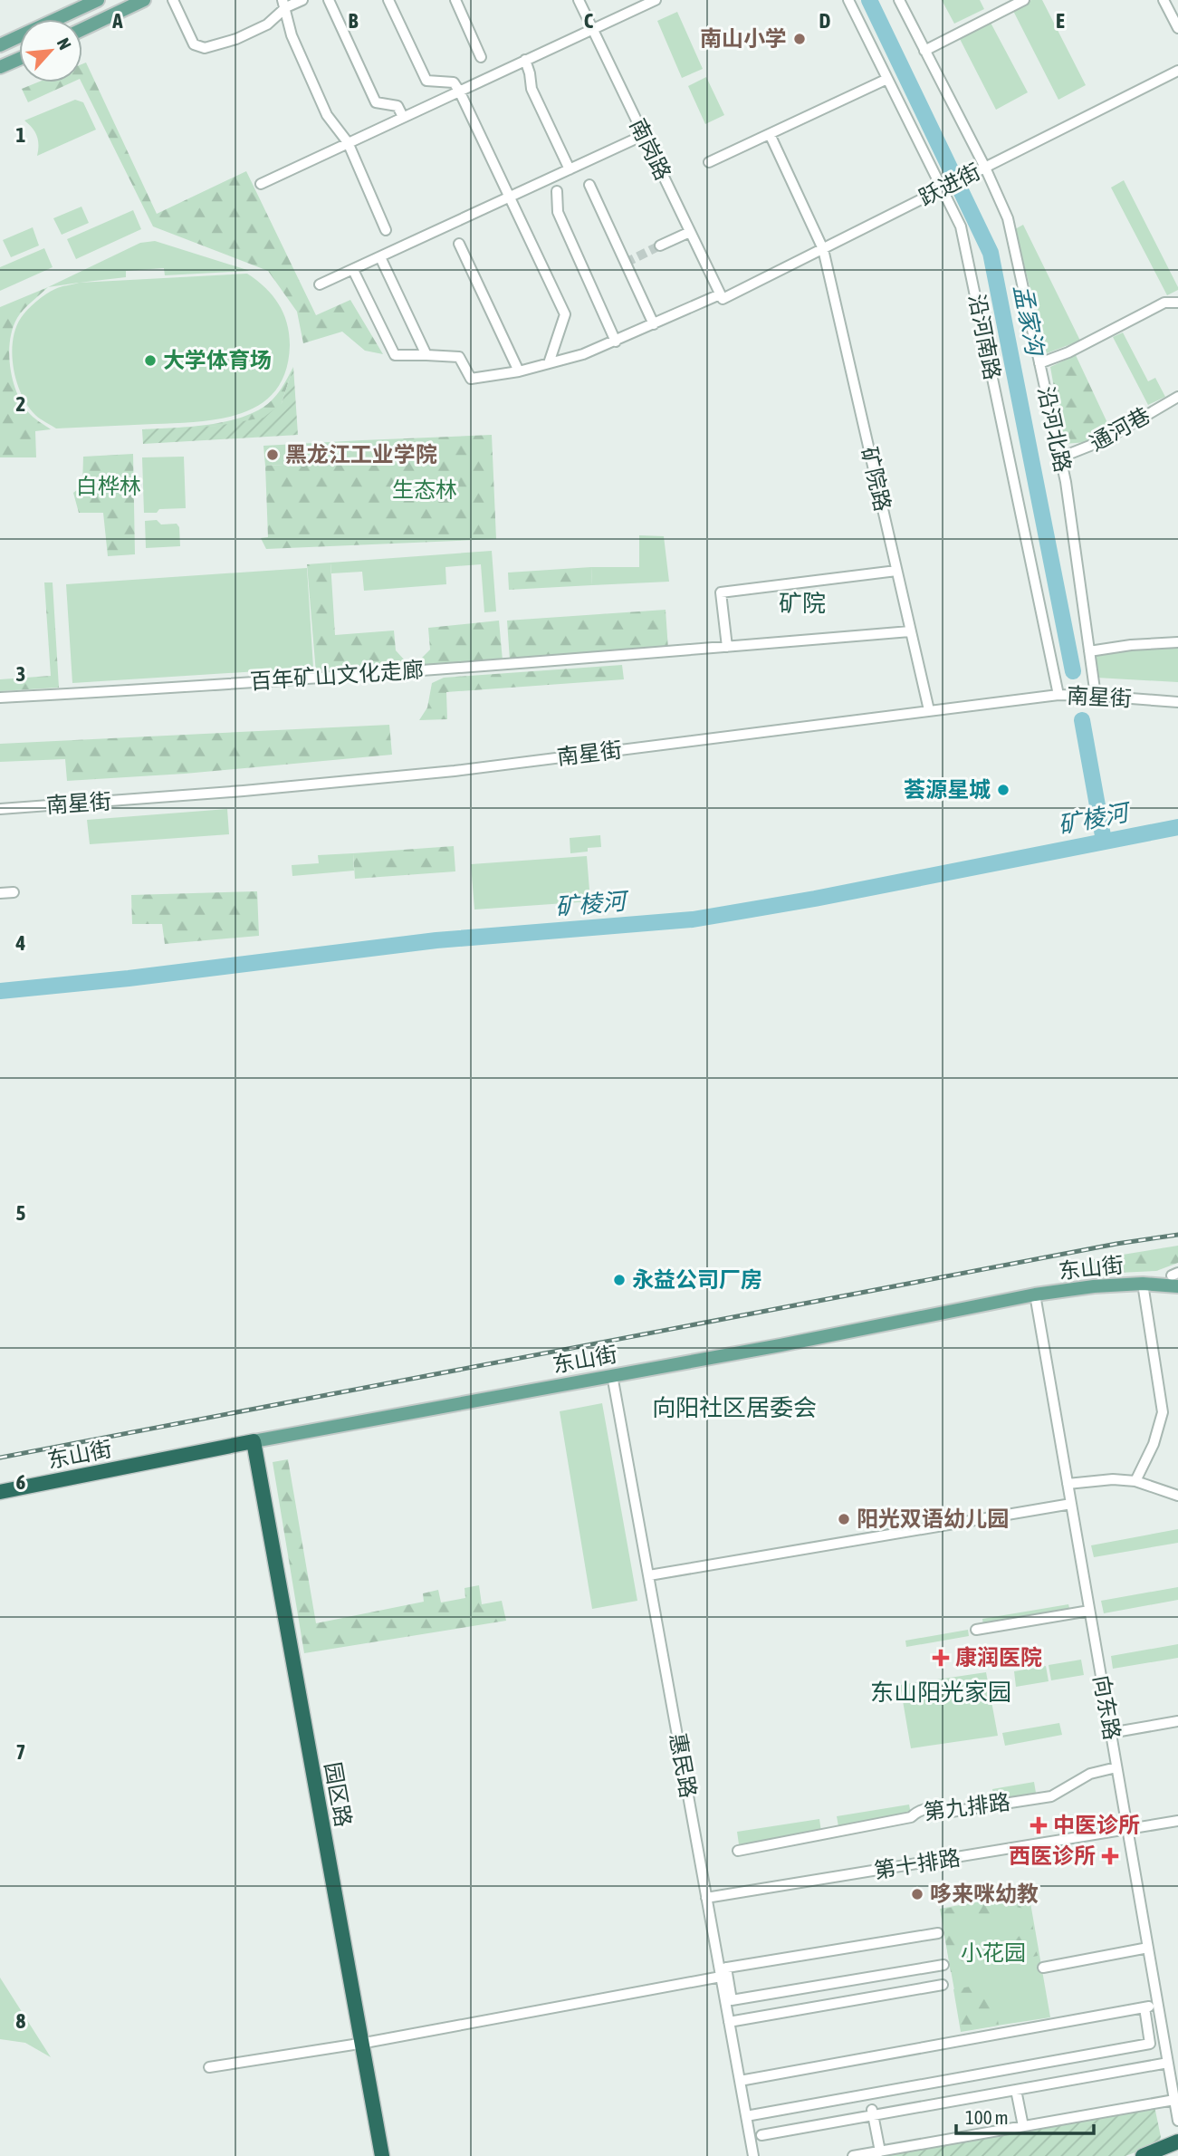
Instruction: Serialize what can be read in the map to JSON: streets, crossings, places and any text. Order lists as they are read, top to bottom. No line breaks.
{"streets":{"highway":["东山街","园区路"],"street":["南岗路","跃进街","沿河南路","沿河北路","通河巷","矿院路","百年矿山文化走廊","南星街","向东路","惠民路","第九排路","第十排路"]},"crossings":[["南岗路","跃进街"],["跃进街","沿河南路"],["跃进街","沿河北路"],["跃进街","矿院路"],["沿河南路","南星街"],["沿河北路","通河巷"],["沿河北路","南星街"],["矿院路","百年矿山文化走廊"],["矿院路","南星街"],["东山街","向东路"],["东山街","惠民路"],["东山街","园区路"],["向东路","第九排路"],["向东路","第十排路"],["惠民路","第十排路"]],"districts":["矿院","向阳社区居委会","东山阳光家园"],"water":["孟家沟","矿棱河"],"parks":["白桦林","生态林","小花园"],"places":{"other":["南山小学","大学体育场","黑龙江工业学院","荟源星城","永益公司厂房","阳光双语幼儿园","哆来咪幼教"],"health":["康润医院","中医诊所","西医诊所"]},"scale_bar":"100 m","north":"top right","grid":{"columns":["A","B","C","D","E"],"rows":["1","2","3","4","5","6","7","8"]}}
